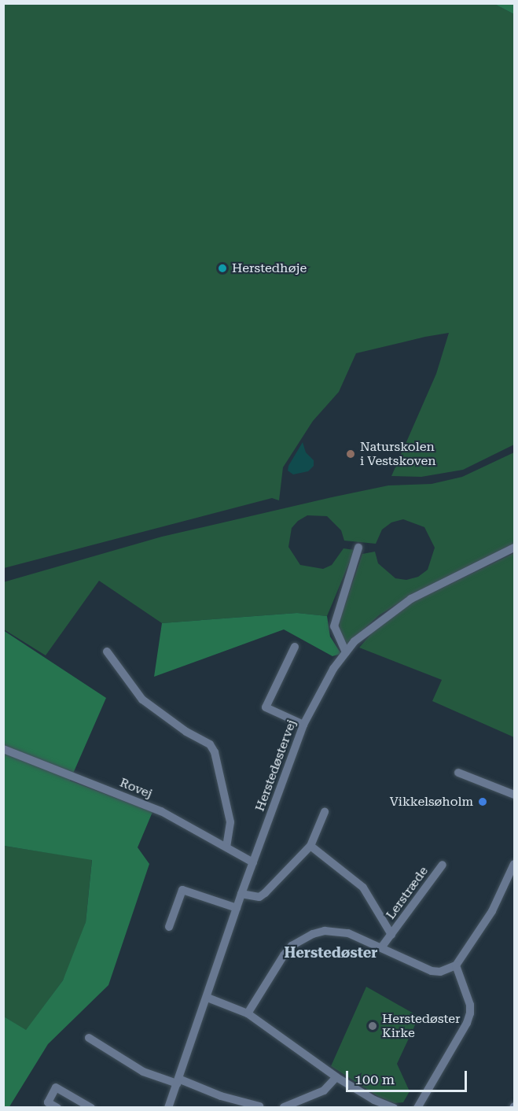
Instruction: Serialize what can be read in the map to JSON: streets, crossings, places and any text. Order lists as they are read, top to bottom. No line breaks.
{"streets":{"street":["Herstedøstervej","Rovej","Lerstræde"]},"crossings":[["Herstedøstervej","Rovej"]],"districts":["Herstedøster"],"places":["Herstedhøje","Naturskolen i Vestskoven","Vikkelsøholm","Herstedøster Kirke"],"scale_bar":"100 m"}
